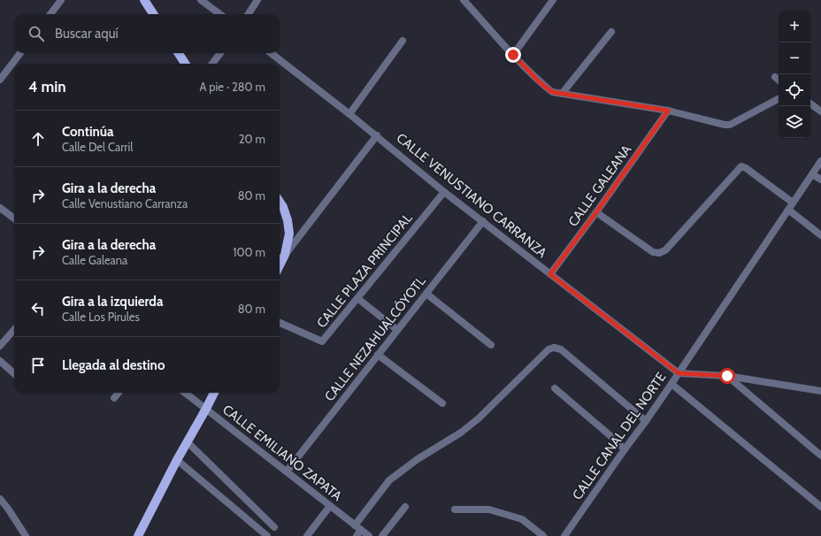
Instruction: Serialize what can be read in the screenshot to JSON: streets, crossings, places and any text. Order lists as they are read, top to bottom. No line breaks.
{"streets":{"street":["CALLE GALEANA","CALLE VENUSTIANO CARRANZA","CALLE PLAZA PRINCIPAL","CALLE NEZAHUALCÓYOTL","CALLE CANAL DEL NORTE","CALLE EMILIANO ZAPATA"]},"crossings":[["CALLE GALEANA","CALLE VENUSTIANO CARRANZA"],["CALLE VENUSTIANO CARRANZA","CALLE PLAZA PRINCIPAL"],["CALLE VENUSTIANO CARRANZA","CALLE NEZAHUALCÓYOTL"],["CALLE VENUSTIANO CARRANZA","CALLE CANAL DEL NORTE"],["CALLE NEZAHUALCÓYOTL","CALLE EMILIANO ZAPATA"]],"page":{"map_buttons":["+","−"],"search":"Buscar aquí","heading":["4 min","A pie · 280 m"],"list":[["Continúa","Calle Del Carril","20 m"],["Gira a la derecha","Calle Venustiano Carranza","80 m"],["Gira a la derecha","Calle Galeana","100 m"],["Gira a la izquierda","Calle Los Pirules","80 m"],"Llegada al destino"]}}
